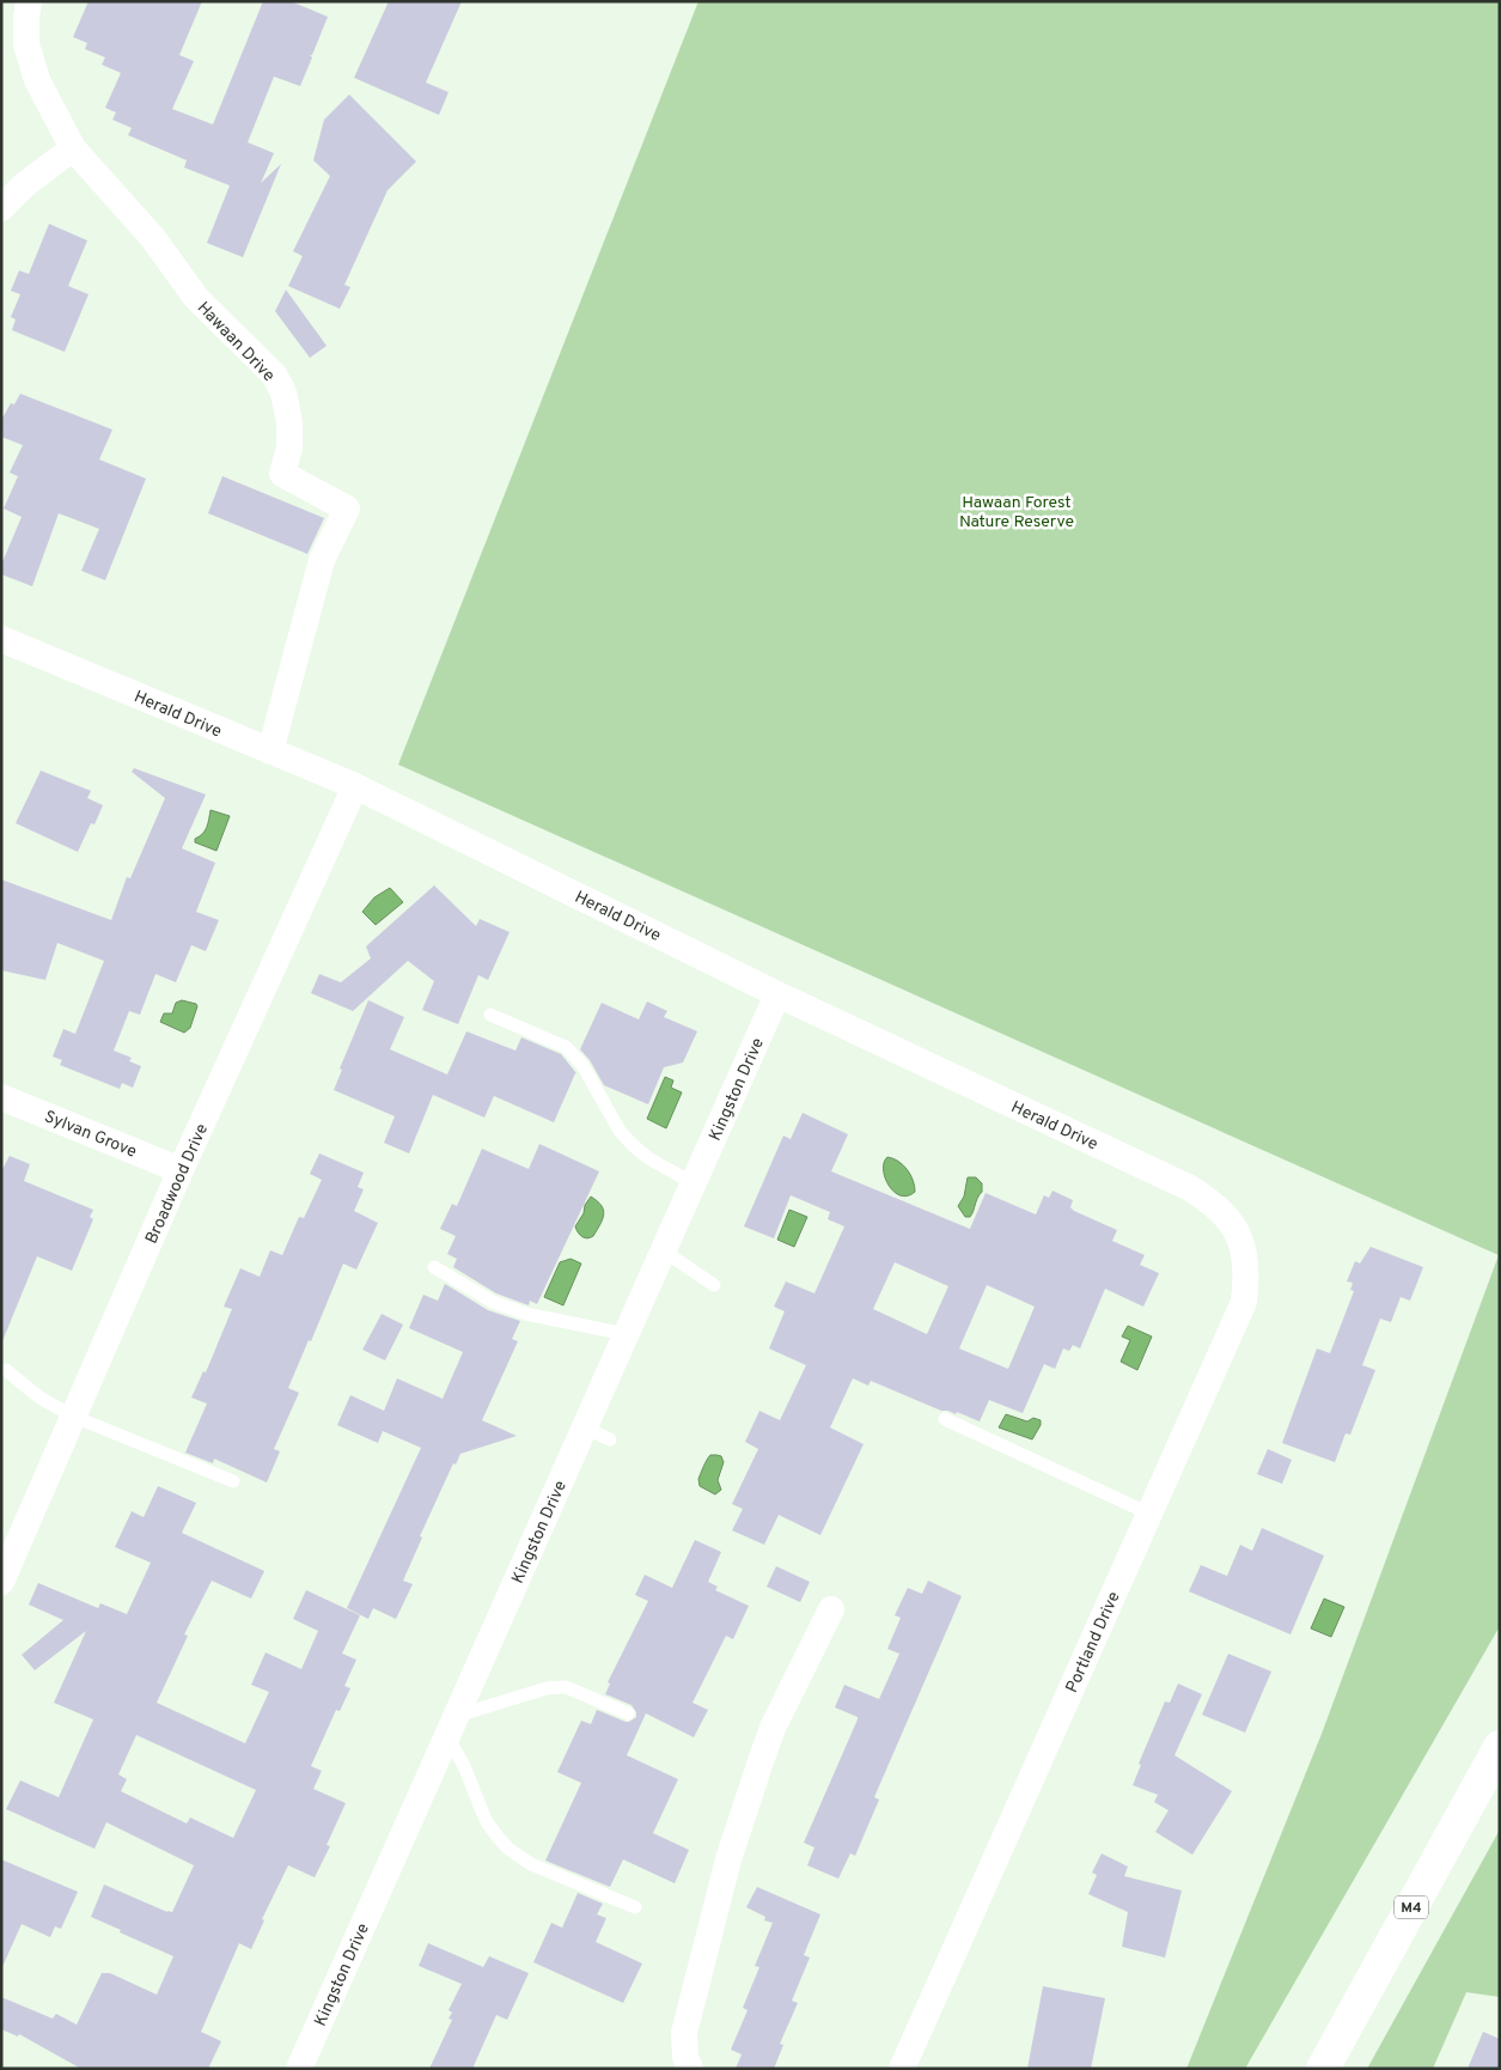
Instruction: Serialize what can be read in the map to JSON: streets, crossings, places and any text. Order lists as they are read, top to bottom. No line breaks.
{"streets":{"main road":["M4"],"street":["Hawaan Drive","Herald Drive","Kingston Drive","Sylvan Grove","Broadwood Drive","Portland Drive"]},"crossings":[["Hawaan Drive","Herald Drive"],["Herald Drive","Kingston Drive"],["Herald Drive","Broadwood Drive"],["Herald Drive","Portland Drive"],["Sylvan Grove","Broadwood Drive"]],"parks":["Hawaan Forest Nature Reserve"]}
